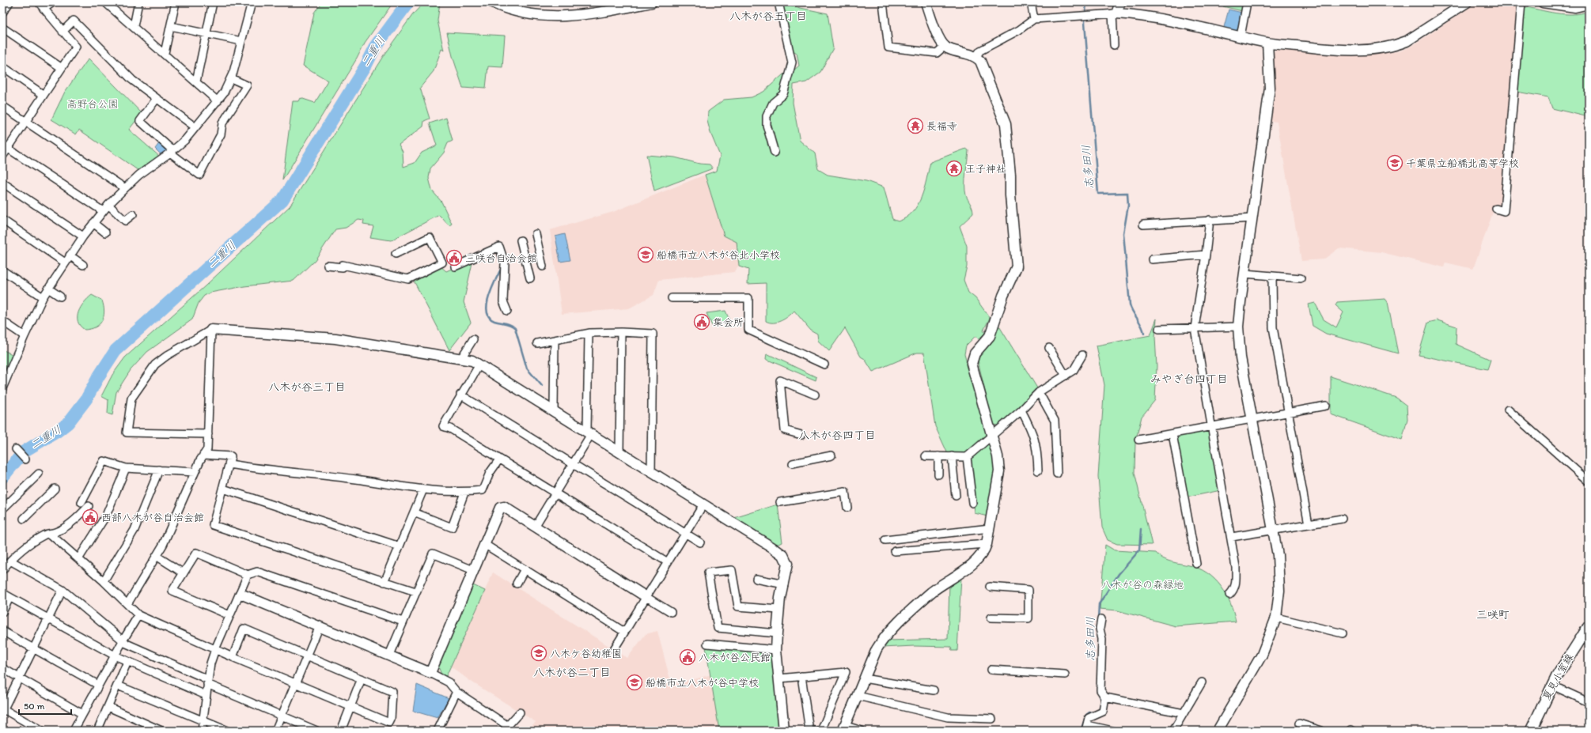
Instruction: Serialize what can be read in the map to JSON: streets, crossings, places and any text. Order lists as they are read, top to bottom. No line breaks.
{"streets":{"main road":["夏見小室線"]},"districts":["八木が谷五丁目","みやぎ台四丁目","八木が谷三丁目","八木が谷四丁目","三咲町","八木が谷二丁目"],"water":["二重川","志多田川"],"parks":["高野台公園","八木が谷の森緑地"],"places":{"temple":["長福寺","王子神社"],"school or university":["千葉県立船橋北高等学校","船橋市立八木が谷北小学校","八木ケ谷幼稚園","船橋市立八木が谷中学校"],"public building":["三咲台自治会館","集会所","西部八木が谷自治会館","八木が谷公民館"]},"scale_bar":"50 m"}
